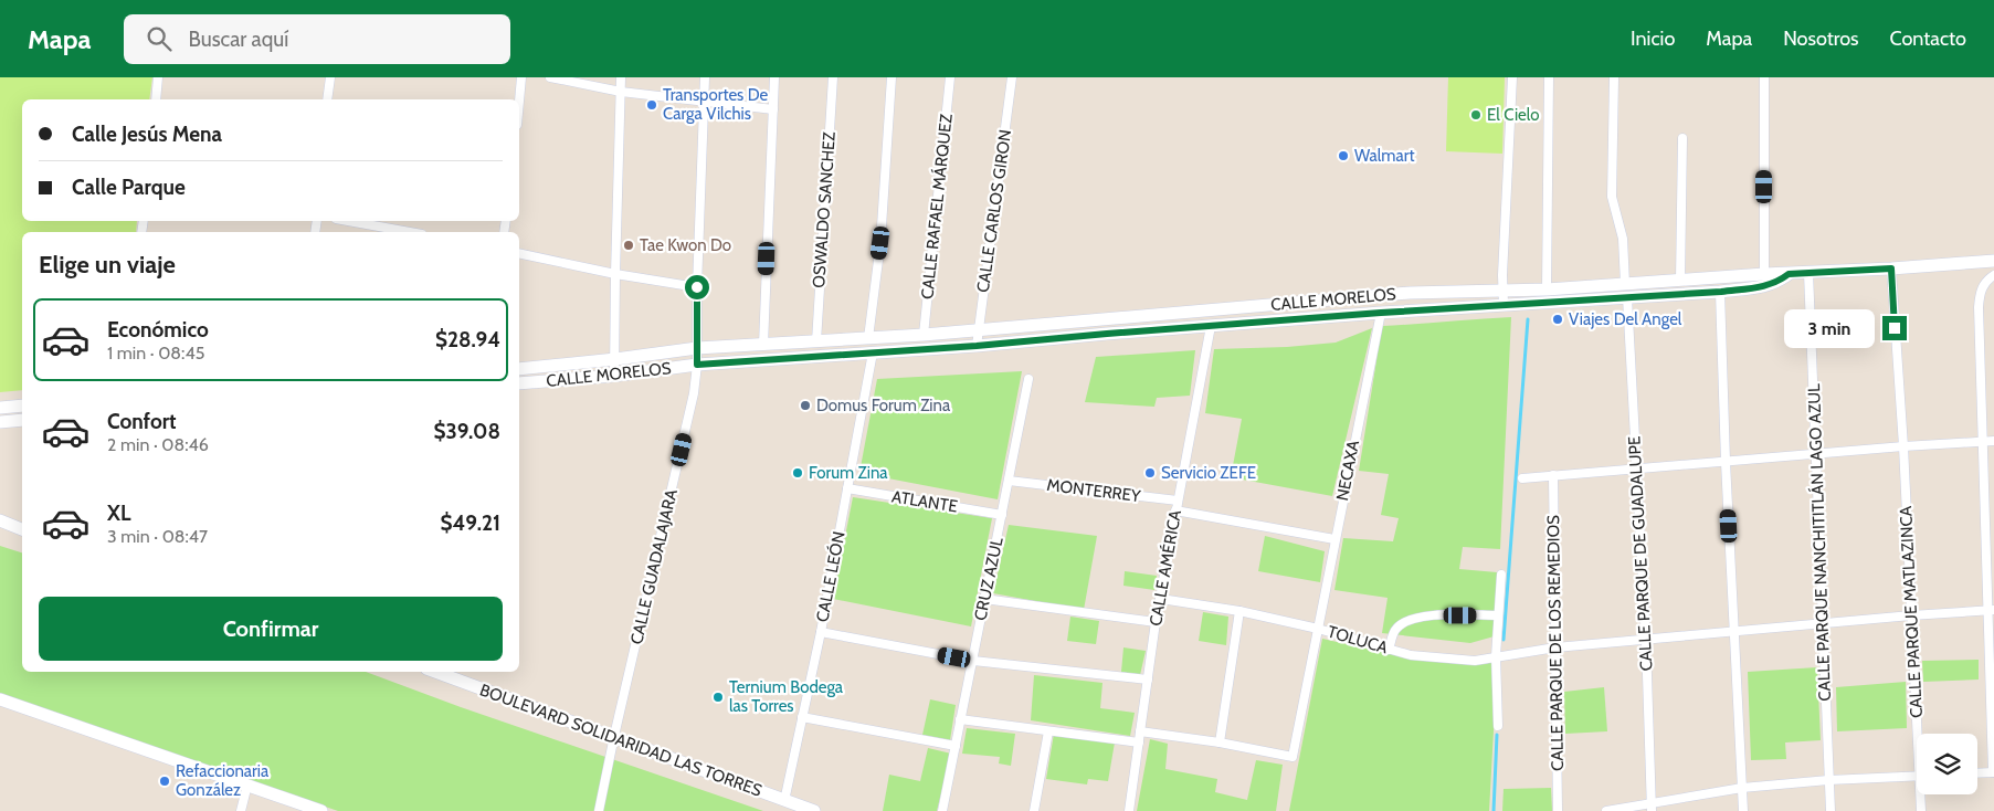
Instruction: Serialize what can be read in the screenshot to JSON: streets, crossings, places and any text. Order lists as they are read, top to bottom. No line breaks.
{"streets":{"main road":["CALLE MORELOS","BOULEVARD SOLIDARIDAD LAS TORRES"],"street":["CALLE RAFAEL MÁRQUEZ","OSWALDO SANCHEZ","CALLE CARLOS GIRON","NECAXA","MONTERREY","ATLANTE","CALLE PARQUE NANCHITITLÁN LAGO AZUL","CALLE PARQUE DE GUADALUPE","CALLE GUADALAJARA","CALLE AMÉRICA","CALLE LEÓN","CRUZ AZUL","CALLE PARQUE MATLAZINCA","TOLUCA","CALLE PARQUE DE LOS REMEDIOS"]},"crossings":[["CALLE RAFAEL MÁRQUEZ","CALLE MORELOS"],["OSWALDO SANCHEZ","CALLE MORELOS"],["CALLE CARLOS GIRON","CALLE MORELOS"],["CALLE MORELOS","NECAXA"],["CALLE MORELOS","CALLE PARQUE NANCHITITLÁN LAGO AZUL"],["CALLE MORELOS","CALLE PARQUE DE GUADALUPE"],["CALLE MORELOS","CALLE GUADALAJARA"],["CALLE MORELOS","CALLE AMÉRICA"],["CALLE MORELOS","CALLE LEÓN"],["CALLE MORELOS","CALLE PARQUE MATLAZINCA"],["NECAXA","TOLUCA"],["MONTERREY","CALLE AMÉRICA"],["MONTERREY","CRUZ AZUL"],["ATLANTE","CALLE LEÓN"],["ATLANTE","CRUZ AZUL"],["CALLE PARQUE NANCHITITLÁN LAGO AZUL","TOLUCA"],["CALLE PARQUE DE GUADALUPE","TOLUCA"],["CALLE GUADALAJARA","BOULEVARD SOLIDARIDAD LAS TORRES"],["CALLE AMÉRICA","TOLUCA"],["CALLE LEÓN","BOULEVARD SOLIDARIDAD LAS TORRES"],["CALLE PARQUE MATLAZINCA","TOLUCA"],["TOLUCA","CALLE PARQUE DE LOS REMEDIOS"]],"places":["Transportes De Carga Vilchis","El Cielo","Walmart","Tae Kwon Do","Viajes Del Angel","Domus Forum Zina","Forum Zina","Servicio ZEFE","Ternium Bodega las Torres","Refaccionaria González"],"page":{"header":"Mapa","search":"Buscar aquí","nav":["Inicio","Mapa","Nosotros","Contacto"],"banner":["Calle Jesús Mena","Calle Parque"],"heading":"Elige un viaje","list":[{"name":"Económico","note":"1 min · 08:45","value":"$28.94"},{"name":"Confort","note":"2 min · 08:46","value":"$39.08"},{"name":"XL","note":"3 min · 08:47","value":"$49.21"}],"bubble":"3 min","buttons":"Confirmar"}}
